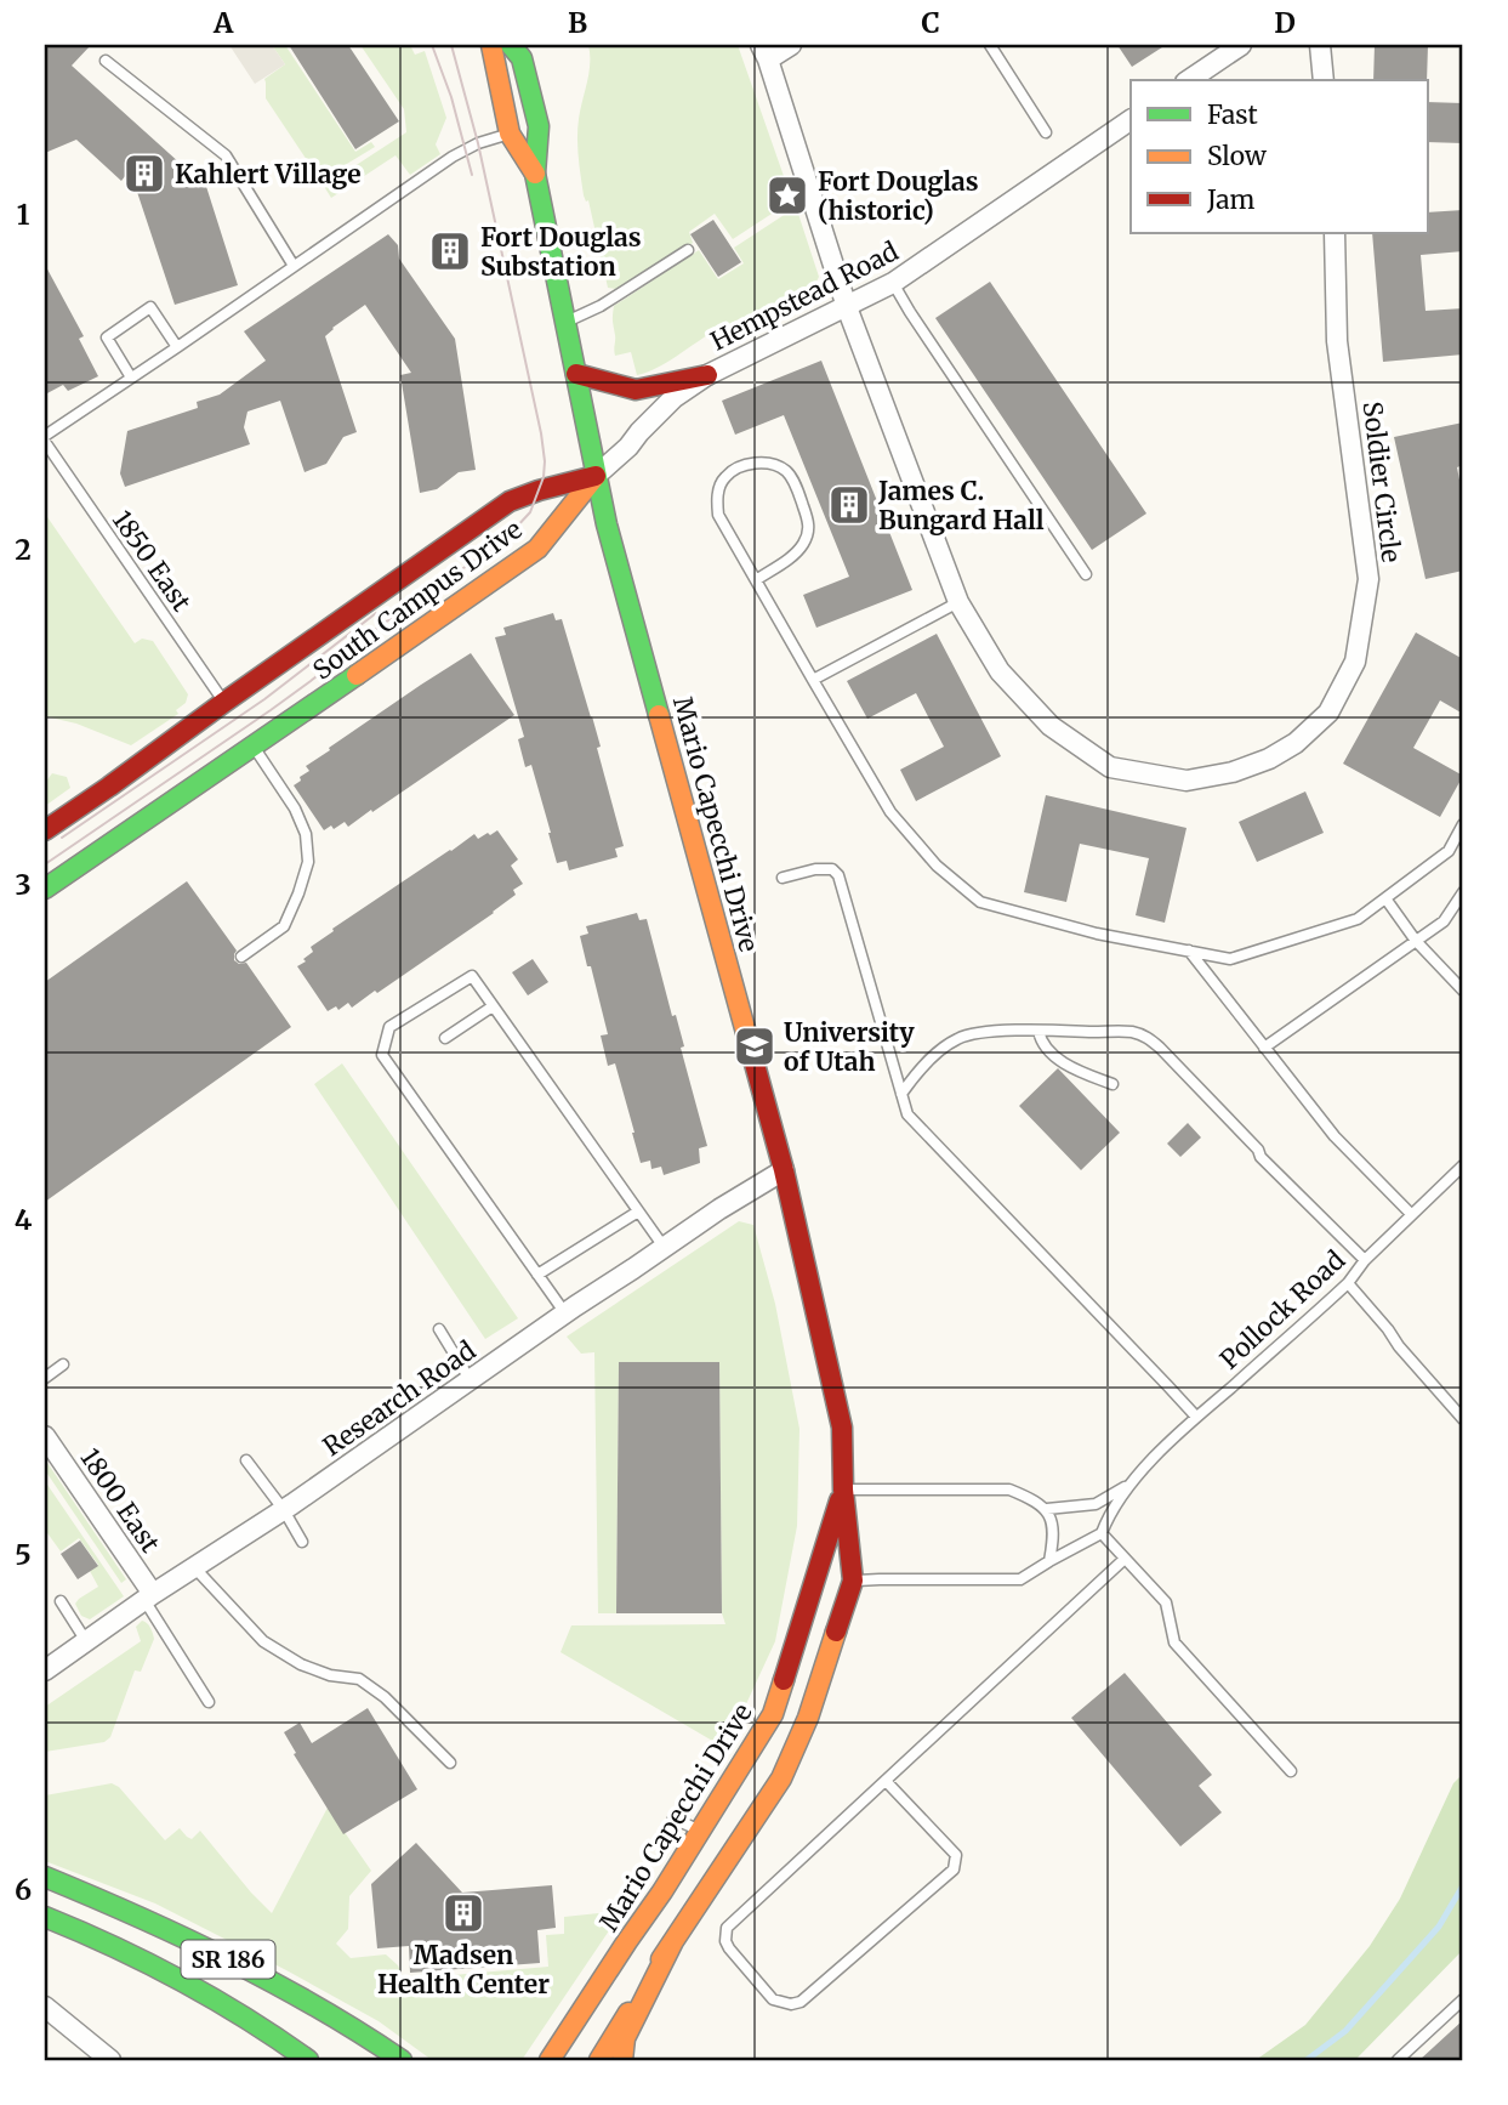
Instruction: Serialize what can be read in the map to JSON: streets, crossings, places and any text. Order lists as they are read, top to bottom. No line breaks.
{"streets":{"main road":["South Campus Drive","Mario Capecchi Drive","SR 186"],"street":["Hempstead Road","Soldier Circle","Research Road","1800 East"],"lane":["1850 East","Pollock Road"]},"crossings":[["Hempstead Road","Soldier Circle"],["Hempstead Road","South Campus Drive"],["Hempstead Road","Mario Capecchi Drive"],["1850 East","South Campus Drive"],["South Campus Drive","Mario Capecchi Drive"],["Mario Capecchi Drive","Research Road"],["Research Road","1800 East"]],"places":{"building":["Kahlert Village","Fort Douglas Substation","James C. Bungard Hall","Madsen Health Center"],"place":["Fort Douglas (historic)"],"school or university":["University of Utah"]},"legend":["Fast","Slow","Jam"],"grid":{"columns":["A","B","C","D"],"rows":["1","2","3","4","5","6"]}}
